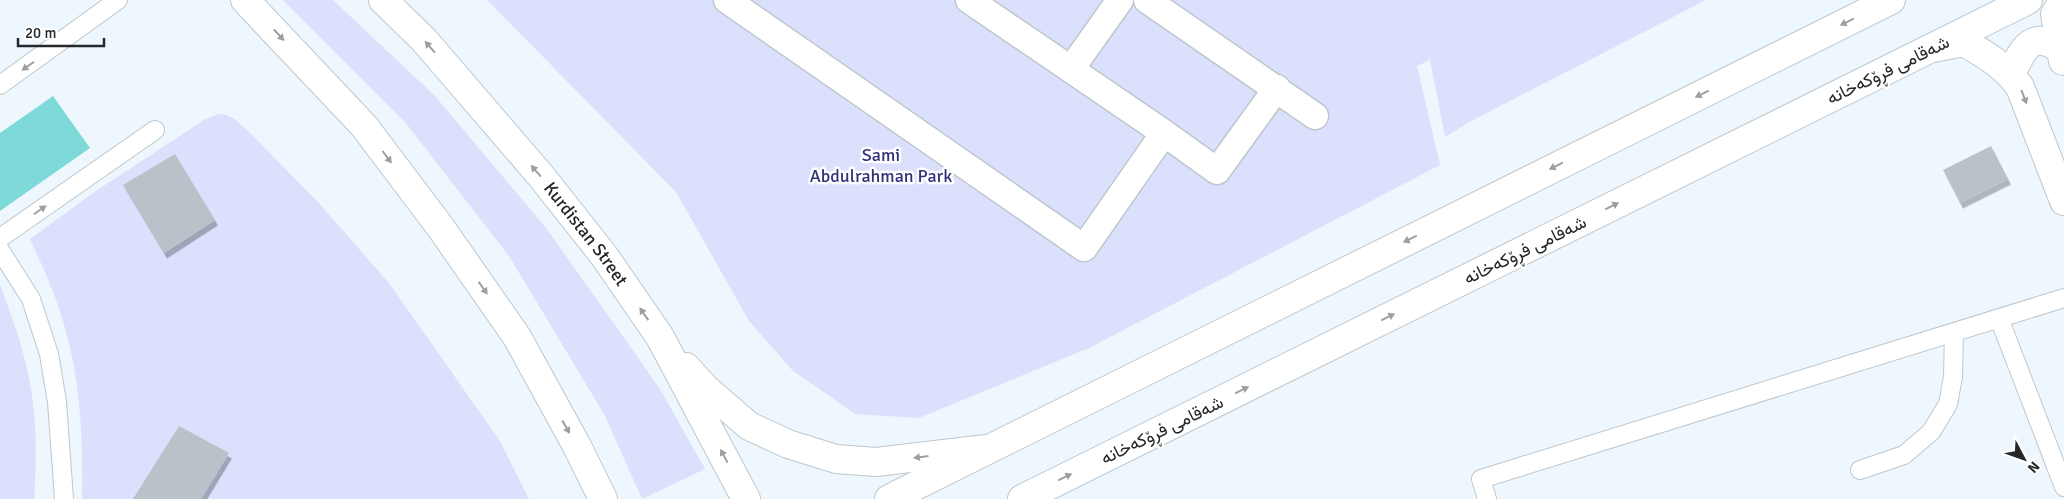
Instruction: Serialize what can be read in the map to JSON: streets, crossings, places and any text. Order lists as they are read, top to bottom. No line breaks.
{"streets":{"main road":["شەقامی فڕۆکەخانە","Kurdistan Street"]},"parks":["Sami Abdulrahman Park"],"scale_bar":"20 m","north":"bottom right"}
